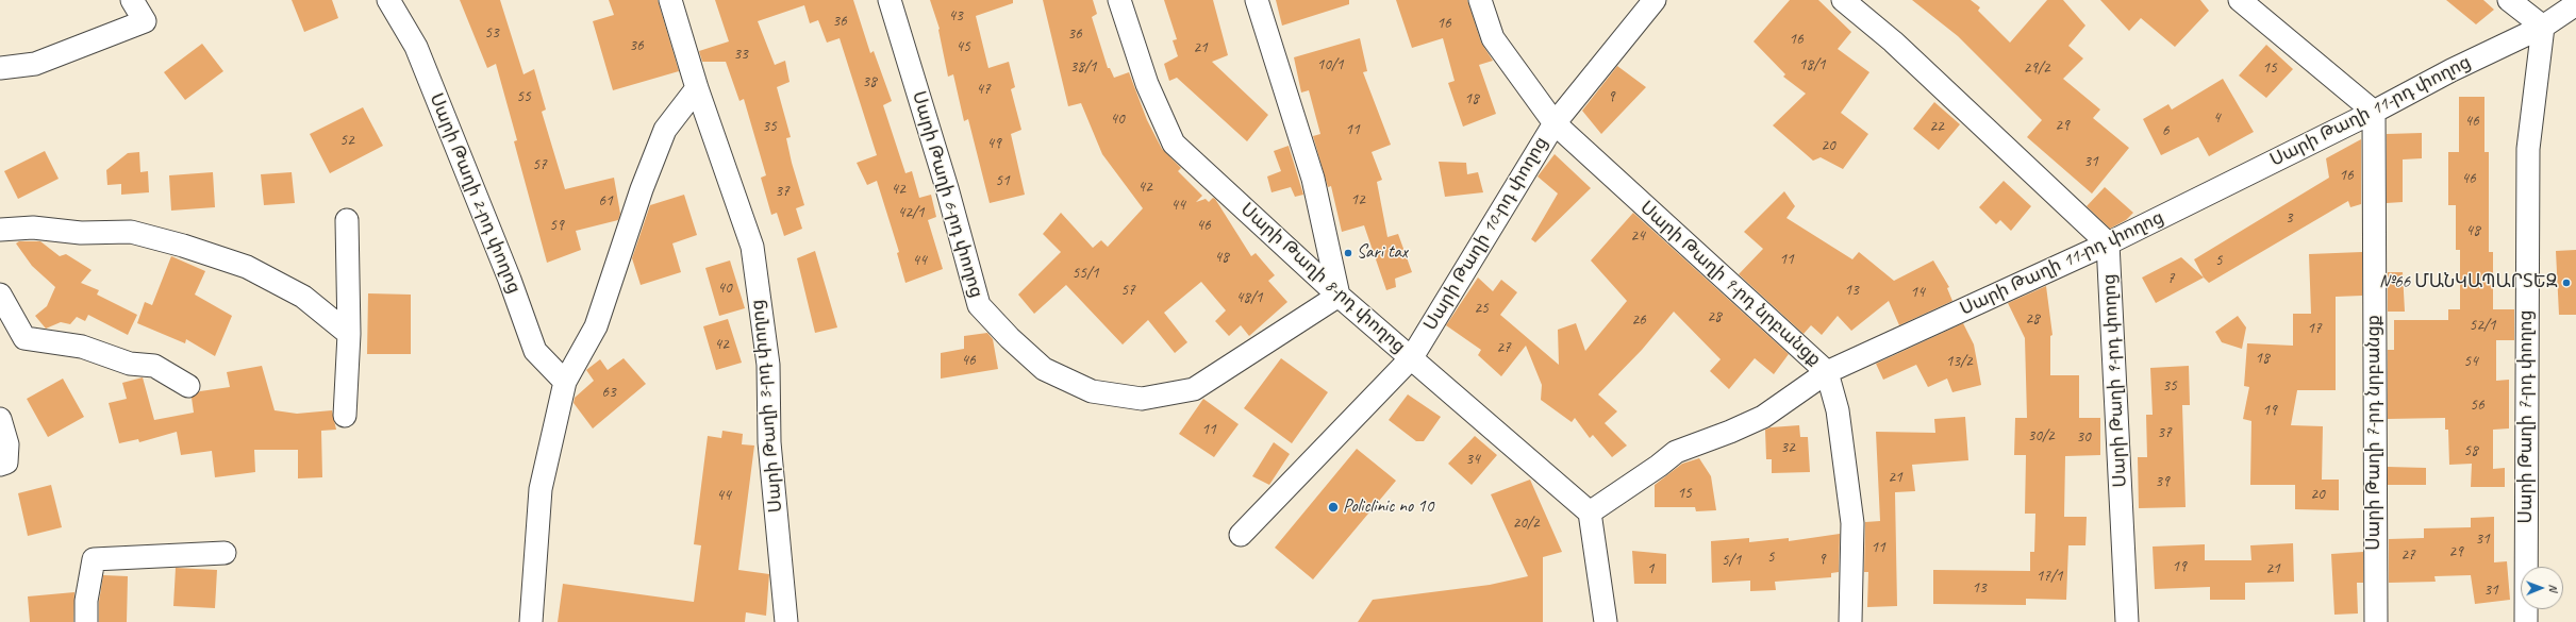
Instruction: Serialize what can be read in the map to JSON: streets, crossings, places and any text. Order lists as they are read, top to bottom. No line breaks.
{"streets":{"street":["Սարի Թաղի 11-րդ փողոց","Սարի Թաղի 2-րդ փողոց","Սարի Թաղի 6-րդ փողոց","Սարի Թաղի 10-րդ փողոց","Սարի Թաղի 8-րդ փողոց","Սարի Թաղի 9-րդ նրբանցք","Սարի Թաղի 9-րդ փողոց","Սարի Թաղի 3-րդ փողոց","Սարի Թաղի 7-րդ փողոց","Սարի Թաղի 7-րդ նրբանցք"]},"crossings":[["Սարի Թաղի 11-րդ փողոց","Սարի Թաղի 8-րդ փողոց"],["Սարի Թաղի 11-րդ փողոց","Սարի Թաղի 9-րդ նրբանցք"],["Սարի Թաղի 11-րդ փողոց","Սարի Թաղի 9-րդ փողոց"],["Սարի Թաղի 11-րդ փողոց","Սարի Թաղի 7-րդ փողոց"],["Սարի Թաղի 11-րդ փողոց","Սարի Թաղի 7-րդ նրբանցք"],["Սարի Թաղի 6-րդ փողոց","Սարի Թաղի 8-րդ փողոց"],["Սարի Թաղի 10-րդ փողոց","Սարի Թաղի 8-րդ փողոց"],["Սարի Թաղի 10-րդ փողոց","Սարի Թաղի 9-րդ նրբանցք"]],"places":["Sari tax","№66 ՄԱՆԿԱՊԱՐՏԵԶ","Policlinic no 10"],"house_numbers":["43","36","16","53","36","16","36","45","21","33","10/1","18/1","38/1","29/2","15","38","47","55","9","18","4","40","46","29","35","22","11","6","52","49","20","31","57","16","46","51","42","42","37","12","61","44","42/1","3","59","46","48","24","48","11","44","5","55/1","7","40","57","13","14","48/1","25","28","28","26","52/1","17","42","27","18","46","13/2","54","35","63","56","19","11","37","30/2","30","32","58","34","21","39","15","20","44","20/2","31","11","29","27","5","9","5/1","19","1","21","17/1","13","31"],"north":"right"}
